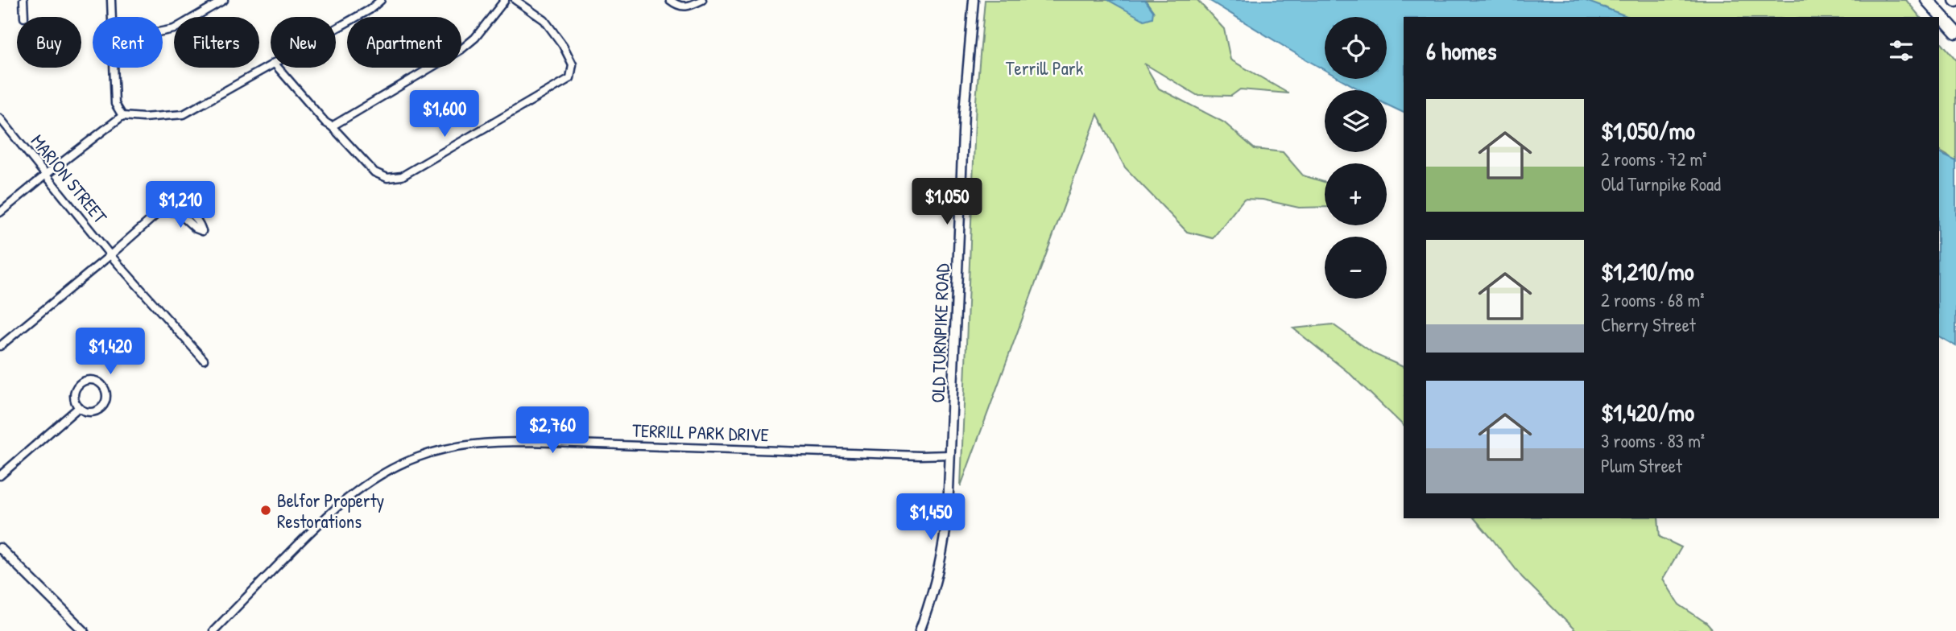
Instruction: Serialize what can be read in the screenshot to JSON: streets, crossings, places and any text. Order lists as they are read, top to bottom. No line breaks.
{"streets":{"street":["MARION STREET","OLD TURNPIKE ROAD","TERRILL PARK DRIVE"]},"crossings":[["OLD TURNPIKE ROAD","TERRILL PARK DRIVE"]],"parks":["Terrill Park"],"places":["Belfor Property Restorations"],"page":{"map_buttons":["+","−"],"chip":["Buy","Rent","Filters","New","Apartment"],"heading":"6 homes","list":[{"name":"$1,050/mo","note":"2 rooms · 72 m² · Old Turnpike Road"},{"name":"$1,210/mo","note":"2 rooms · 68 m² · Cherry Street"},{"name":"$1,420/mo","note":"3 rooms · 83 m² · Plum Street"}],"price":["$1,600","$1,050","$1,210","$1,420","$2,760","$1,450"]}}
